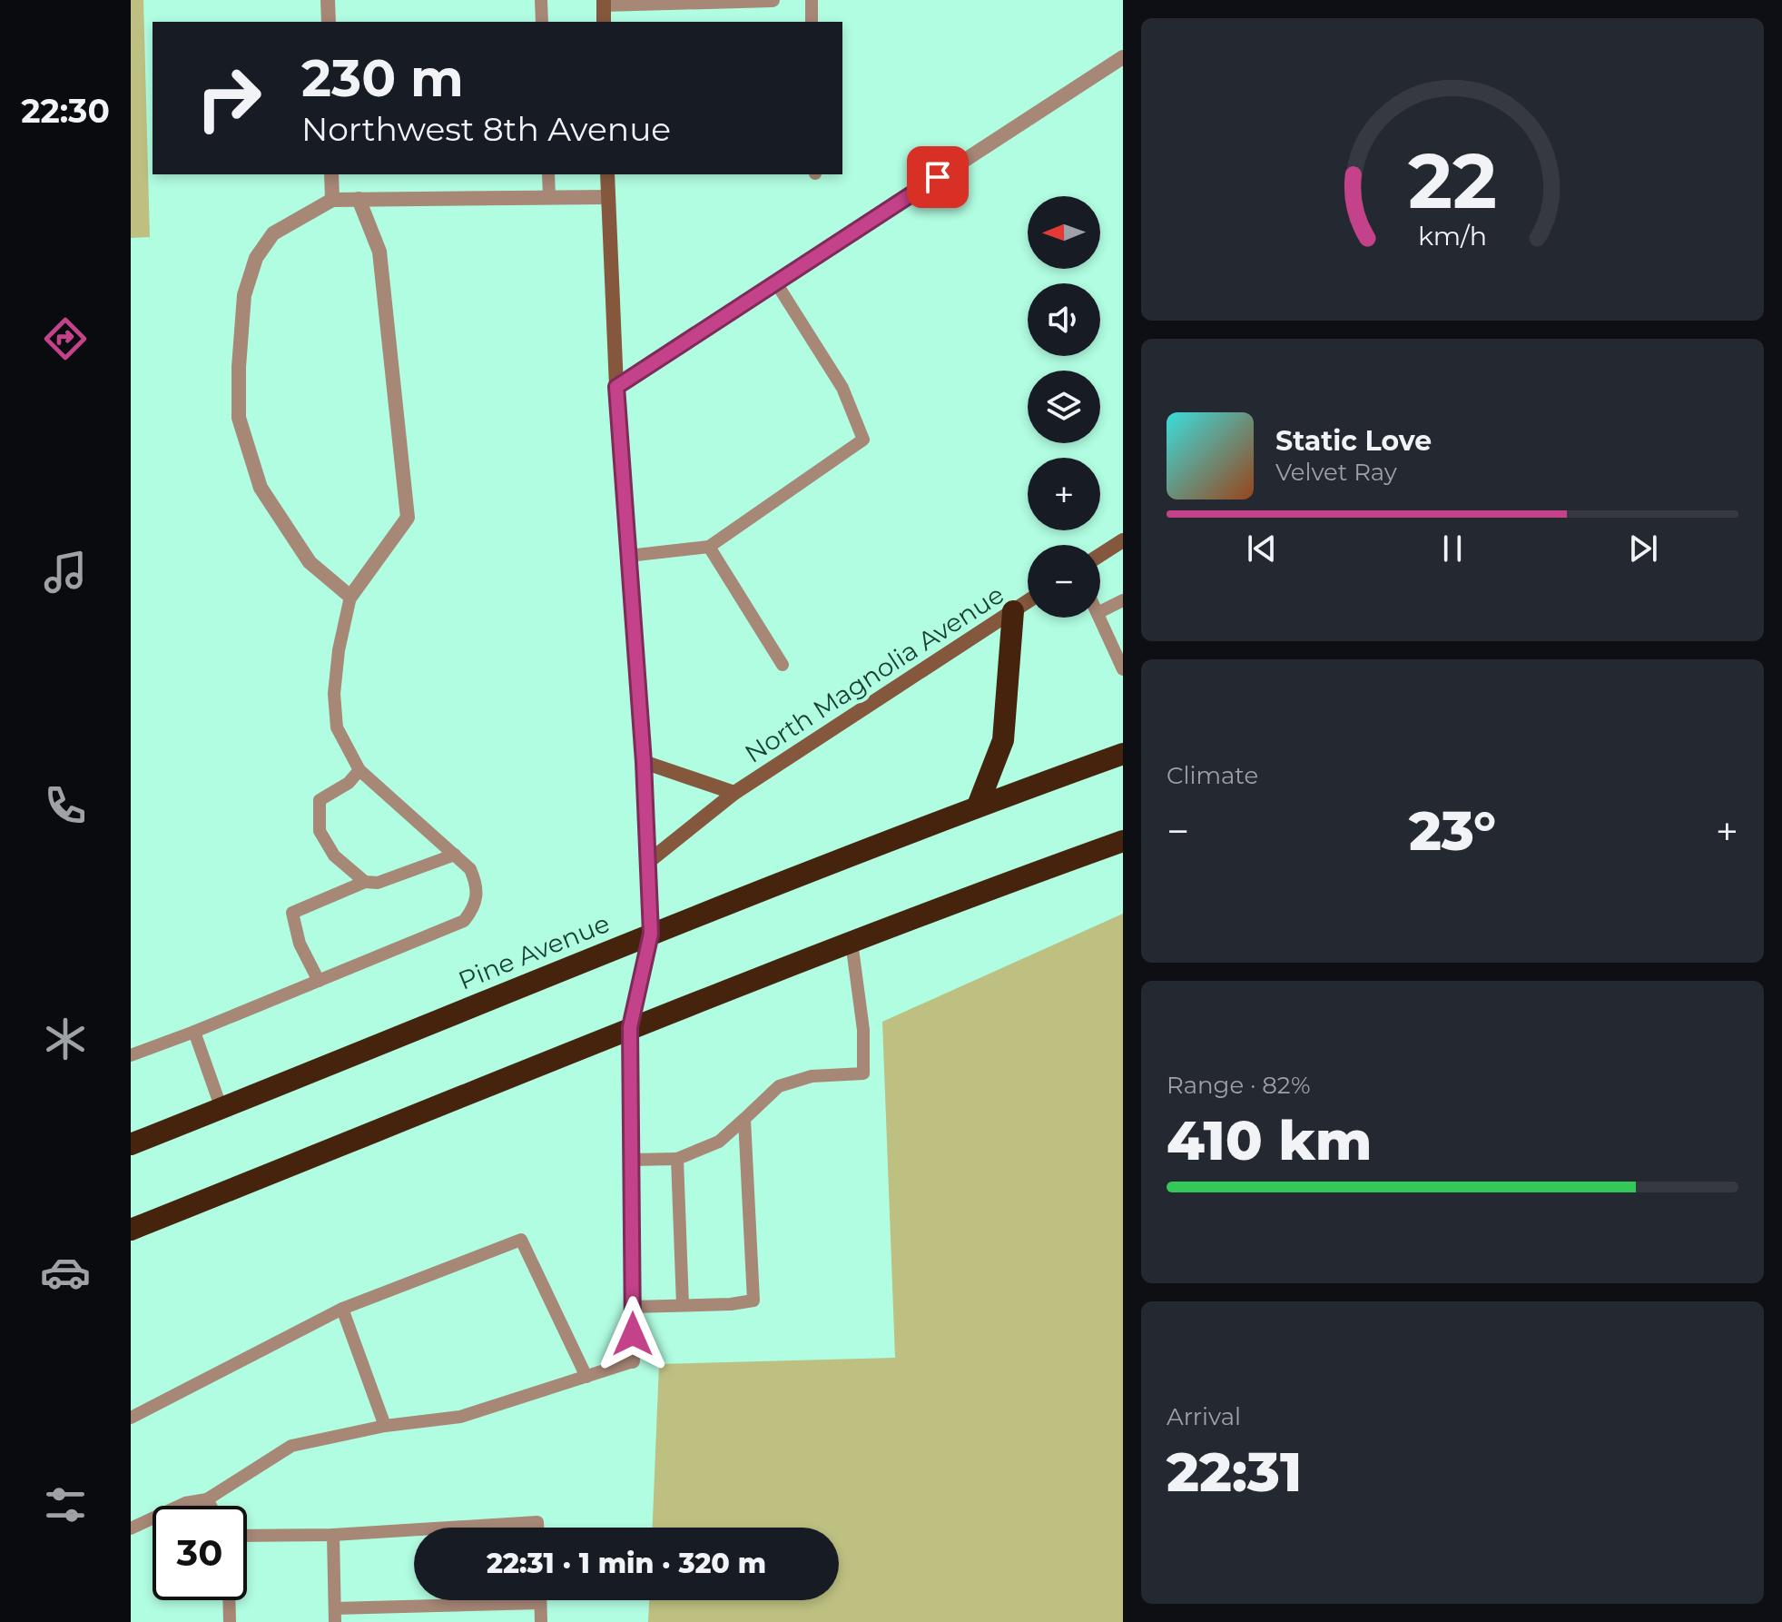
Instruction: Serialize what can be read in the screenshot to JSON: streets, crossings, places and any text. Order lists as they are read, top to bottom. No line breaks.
{"streets":{"highway":["Pine Avenue"],"street":["North Magnolia Avenue"]},"north":"left","page":{"tabs":"22:30","turn":["230 m","Northwest 8th Avenue"],"map_buttons":["+","−"],"song":["Static Love","Velvet Ray"],"tile":["Climate",["Range · 82%","410 km"],["Arrival","22:31"]],"heat":["−","23°","+"],"limit":"30","trip":"22:31 · 1 min · 320 m","gauge":["22","km/h"]}}
